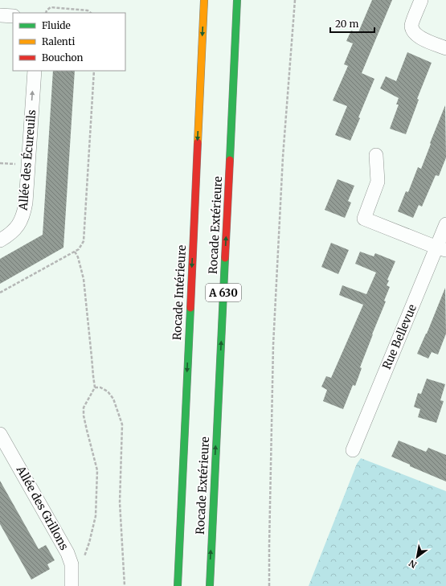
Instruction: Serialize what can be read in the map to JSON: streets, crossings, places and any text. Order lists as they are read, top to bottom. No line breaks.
{"streets":{"highway":["Rocade Extérieure","Rocade Intérieure","A 630"],"street":["Allée des Écureuils","Rue Bellevue","Allée des Grillons"]},"one_way":["Allée des Écureuils","Rocade Extérieure","Rocade Intérieure"],"legend":["Fluide","Ralenti","Bouchon"],"scale_bar":"20 m","north":"bottom left"}
